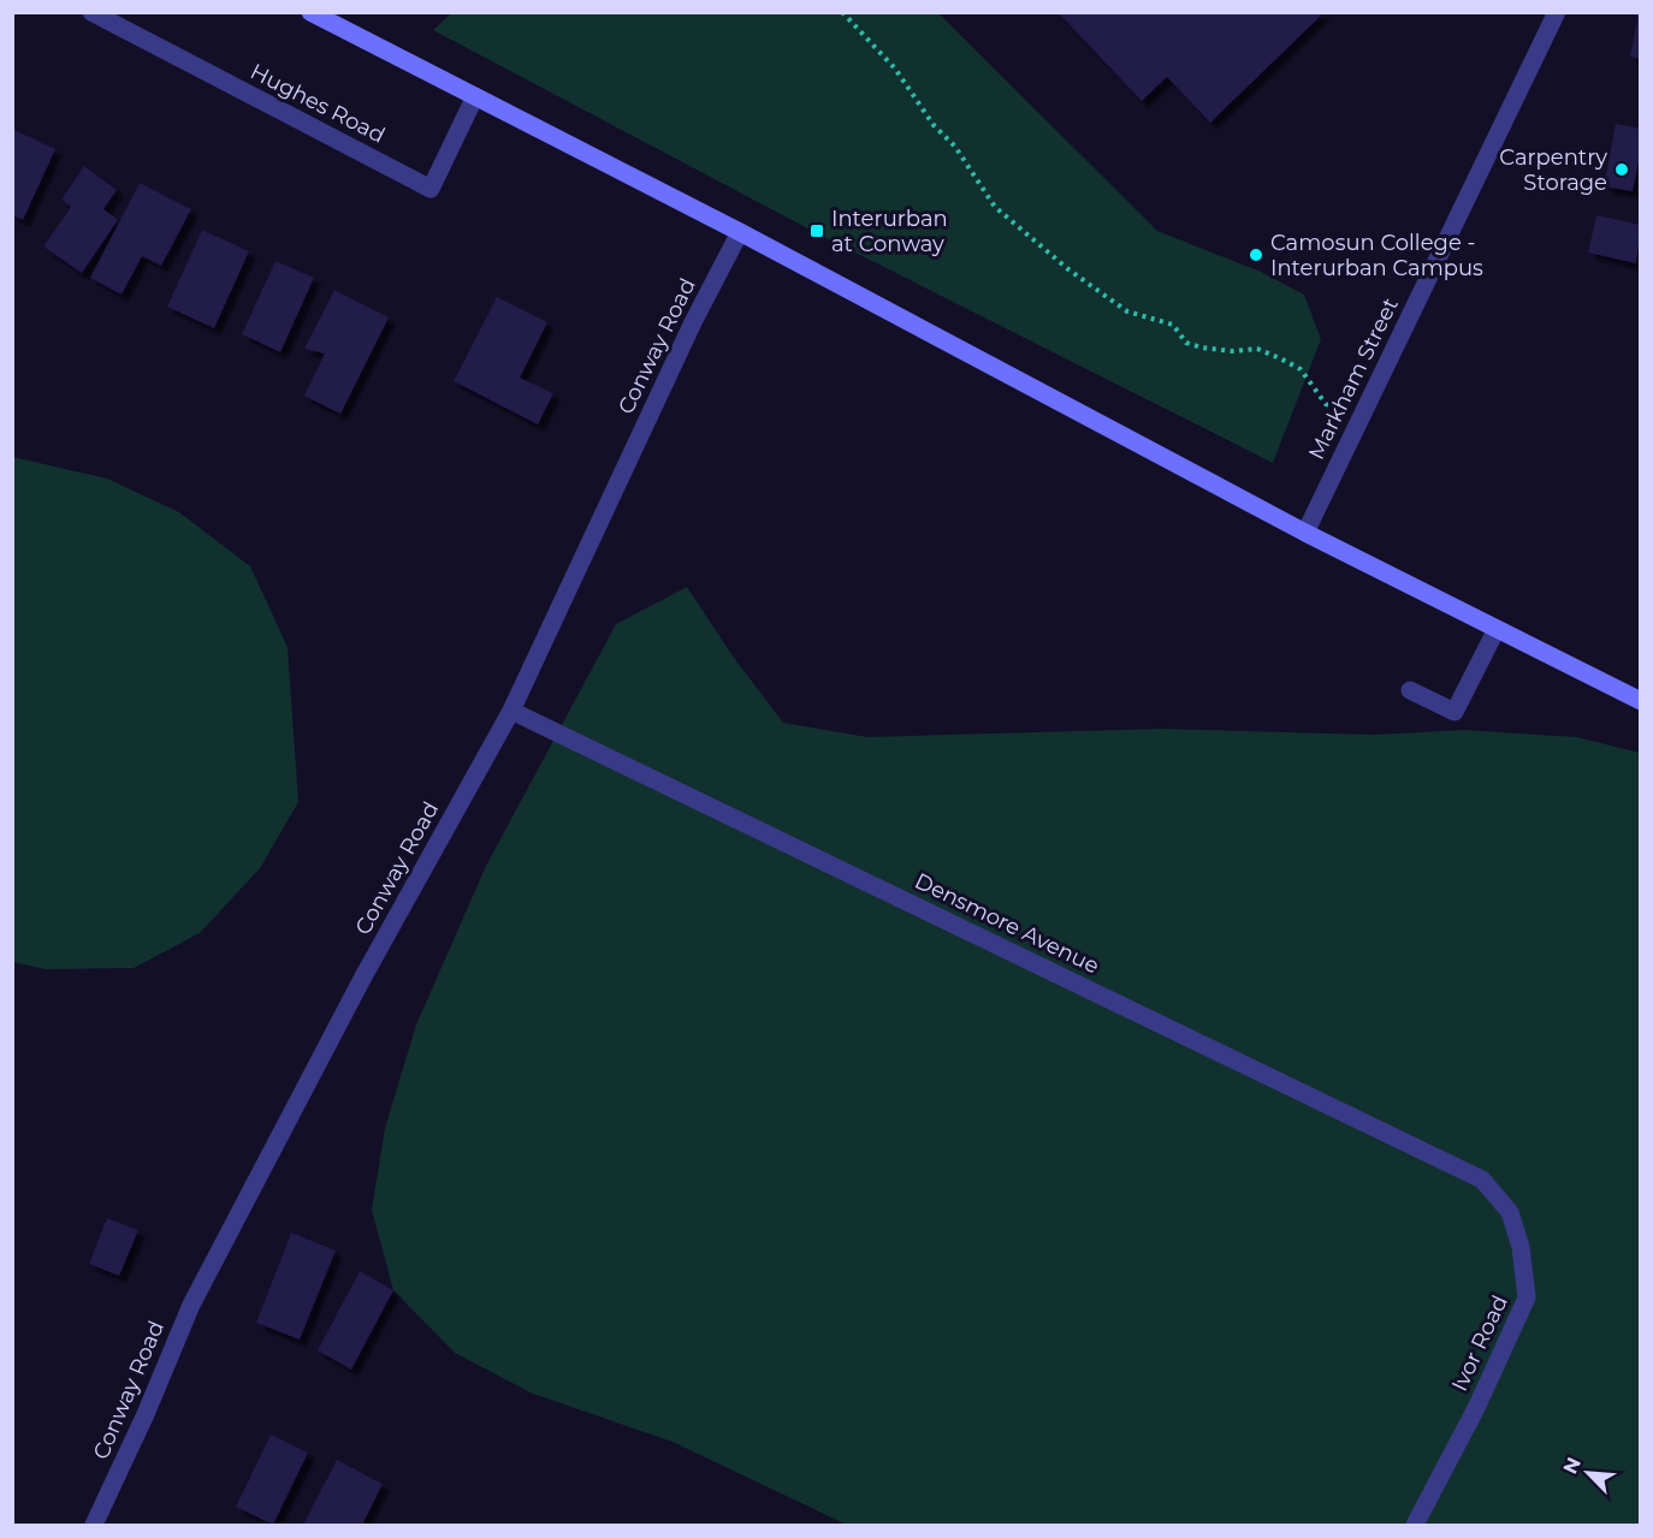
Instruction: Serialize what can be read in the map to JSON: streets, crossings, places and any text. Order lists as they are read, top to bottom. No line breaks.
{"streets":{"street":["Hughes Road","Conway Road","Markham Street","Densmore Avenue","Ivor Road"]},"crossings":[["Conway Road","Densmore Avenue"],["Densmore Avenue","Ivor Road"]],"places":{"other":["Carpentry Storage","Camosun College - Interurban Campus"],"transit":["Interurban at Conway"]},"north":"top left"}
